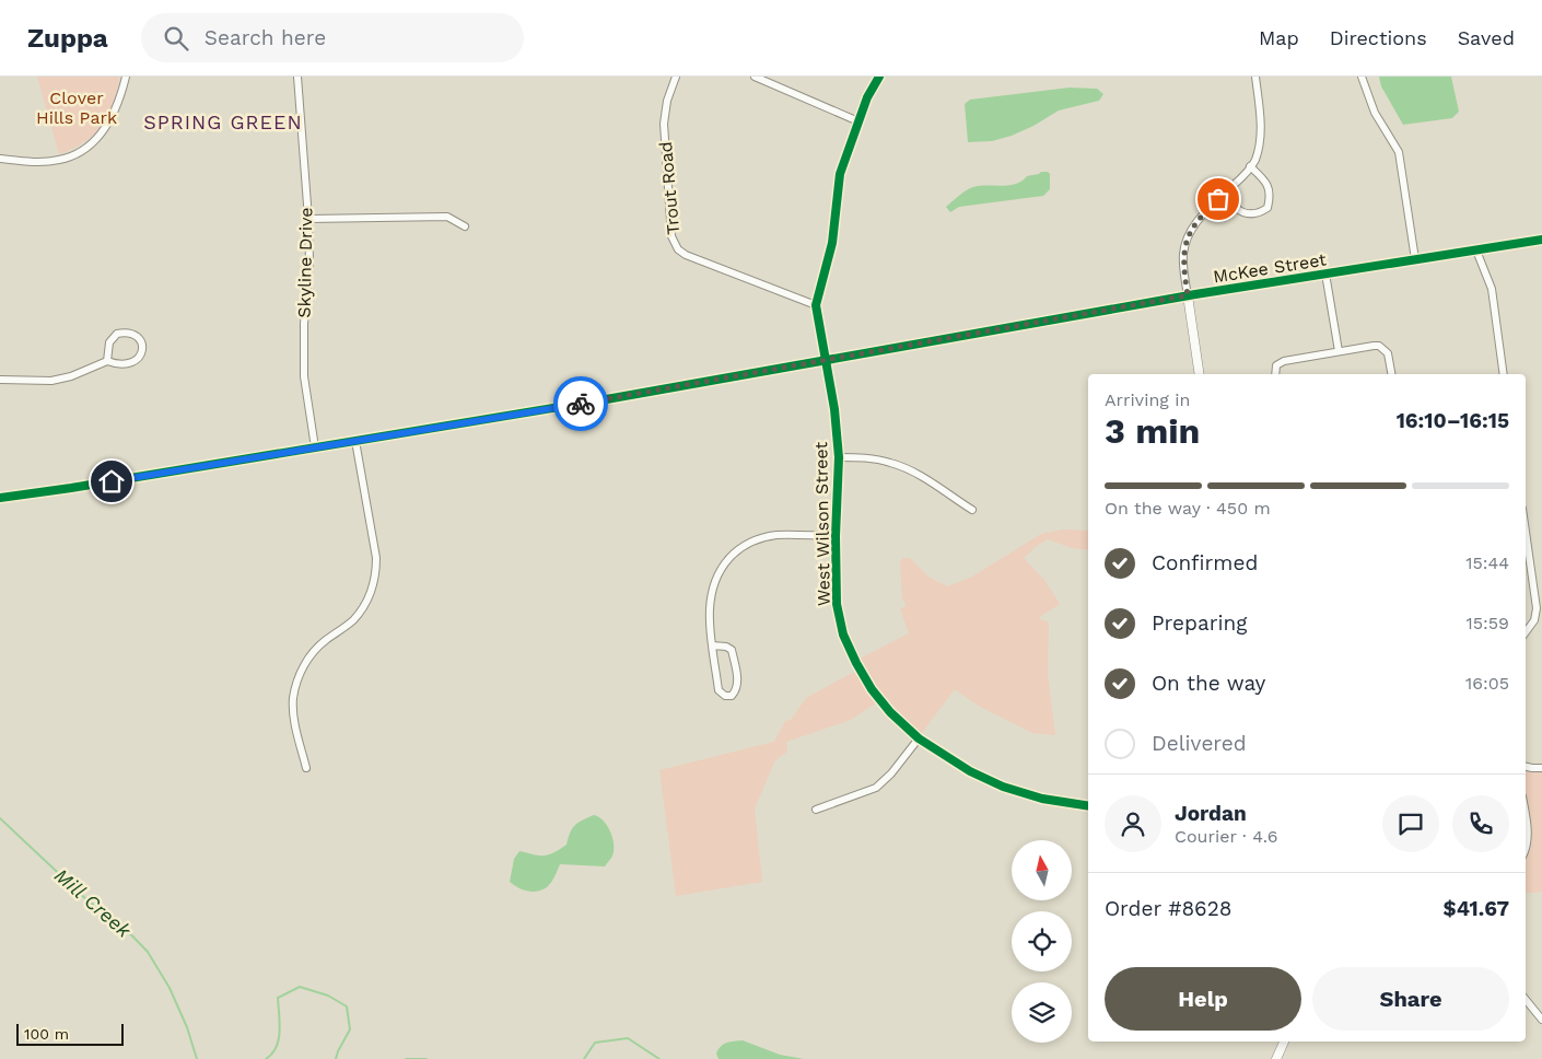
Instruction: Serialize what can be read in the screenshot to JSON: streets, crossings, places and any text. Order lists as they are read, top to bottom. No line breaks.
{"streets":{"street":["Trout Road","Skyline Drive","McKee Street","West Wilson Street"]},"crossings":[["Trout Road","West Wilson Street"],["Skyline Drive","McKee Street"],["McKee Street","West Wilson Street"]],"districts":["SPRING GREEN"],"water":["Mill Creek"],"parks":["Clover Hills Park"],"scale_bar":"100 m","north":"top","page":{"header":"Zuppa","search":"Search here","nav":["Map","Directions","Saved"],"heading":["3 min","Arriving in","16:10–16:15"],"panel":["Jordan","Courier · 4.6","Order #8628","$41.67"],"bar":"On the way · 450 m","list":[["Confirmed","15:44"],["Preparing","15:59"],["On the way","16:05"],"Delivered"],"buttons":["Help","Share"],"scale":"100 m"}}
